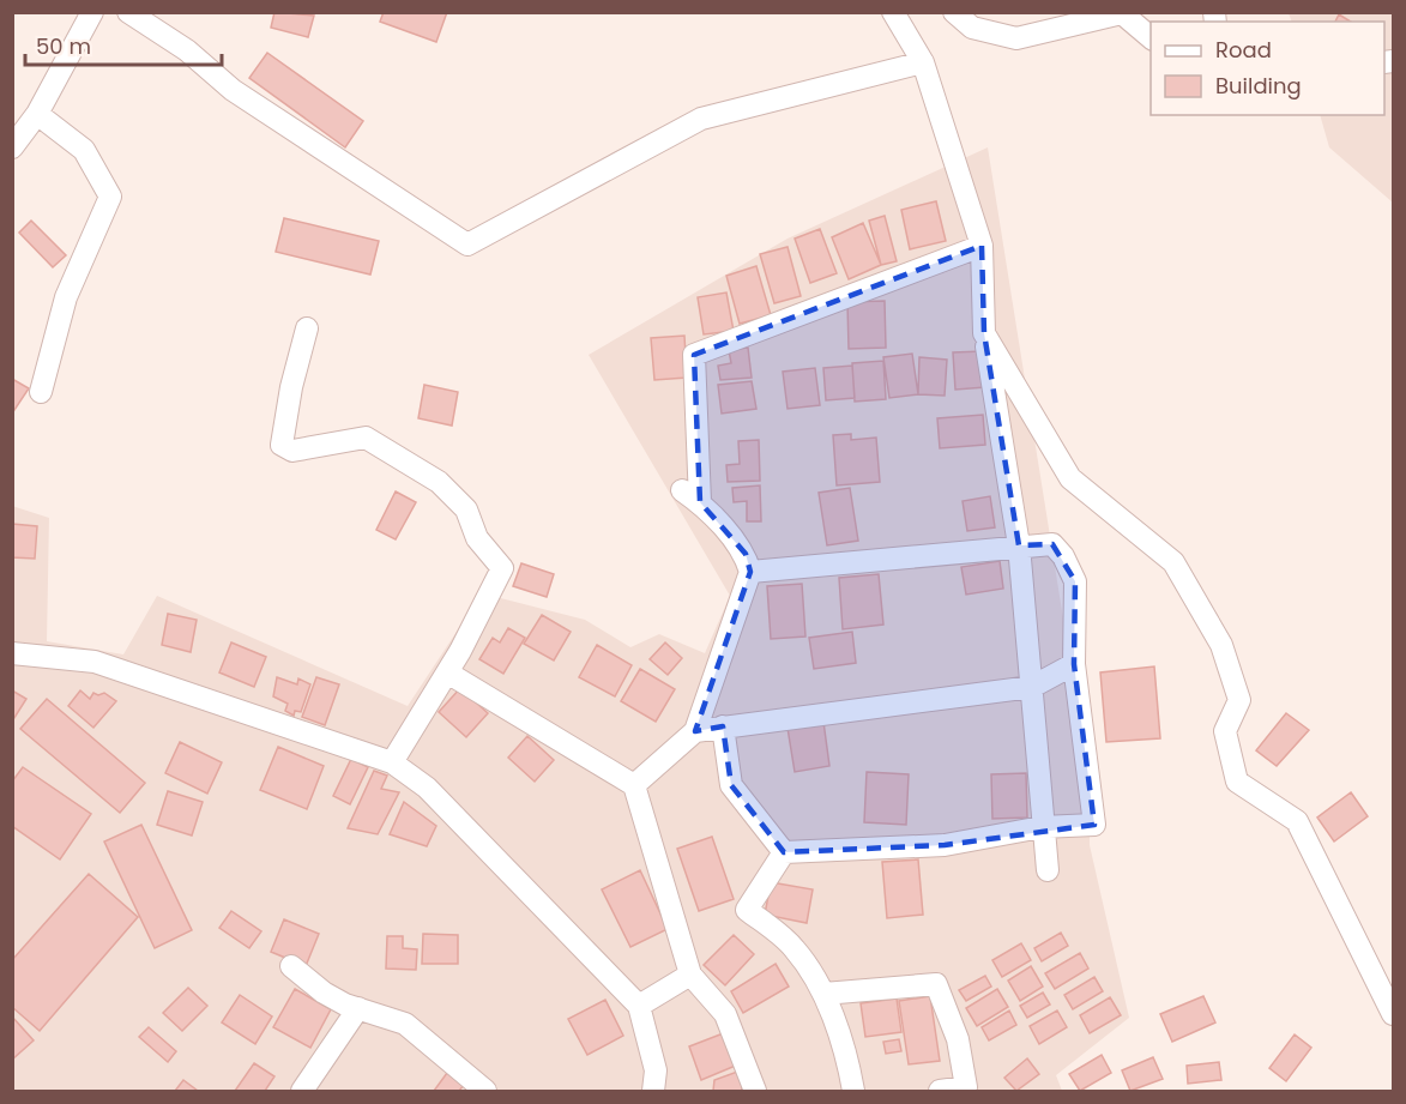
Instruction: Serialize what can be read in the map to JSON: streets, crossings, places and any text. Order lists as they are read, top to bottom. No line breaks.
{"legend":["Road","Building"],"scale_bar":"50 m"}
